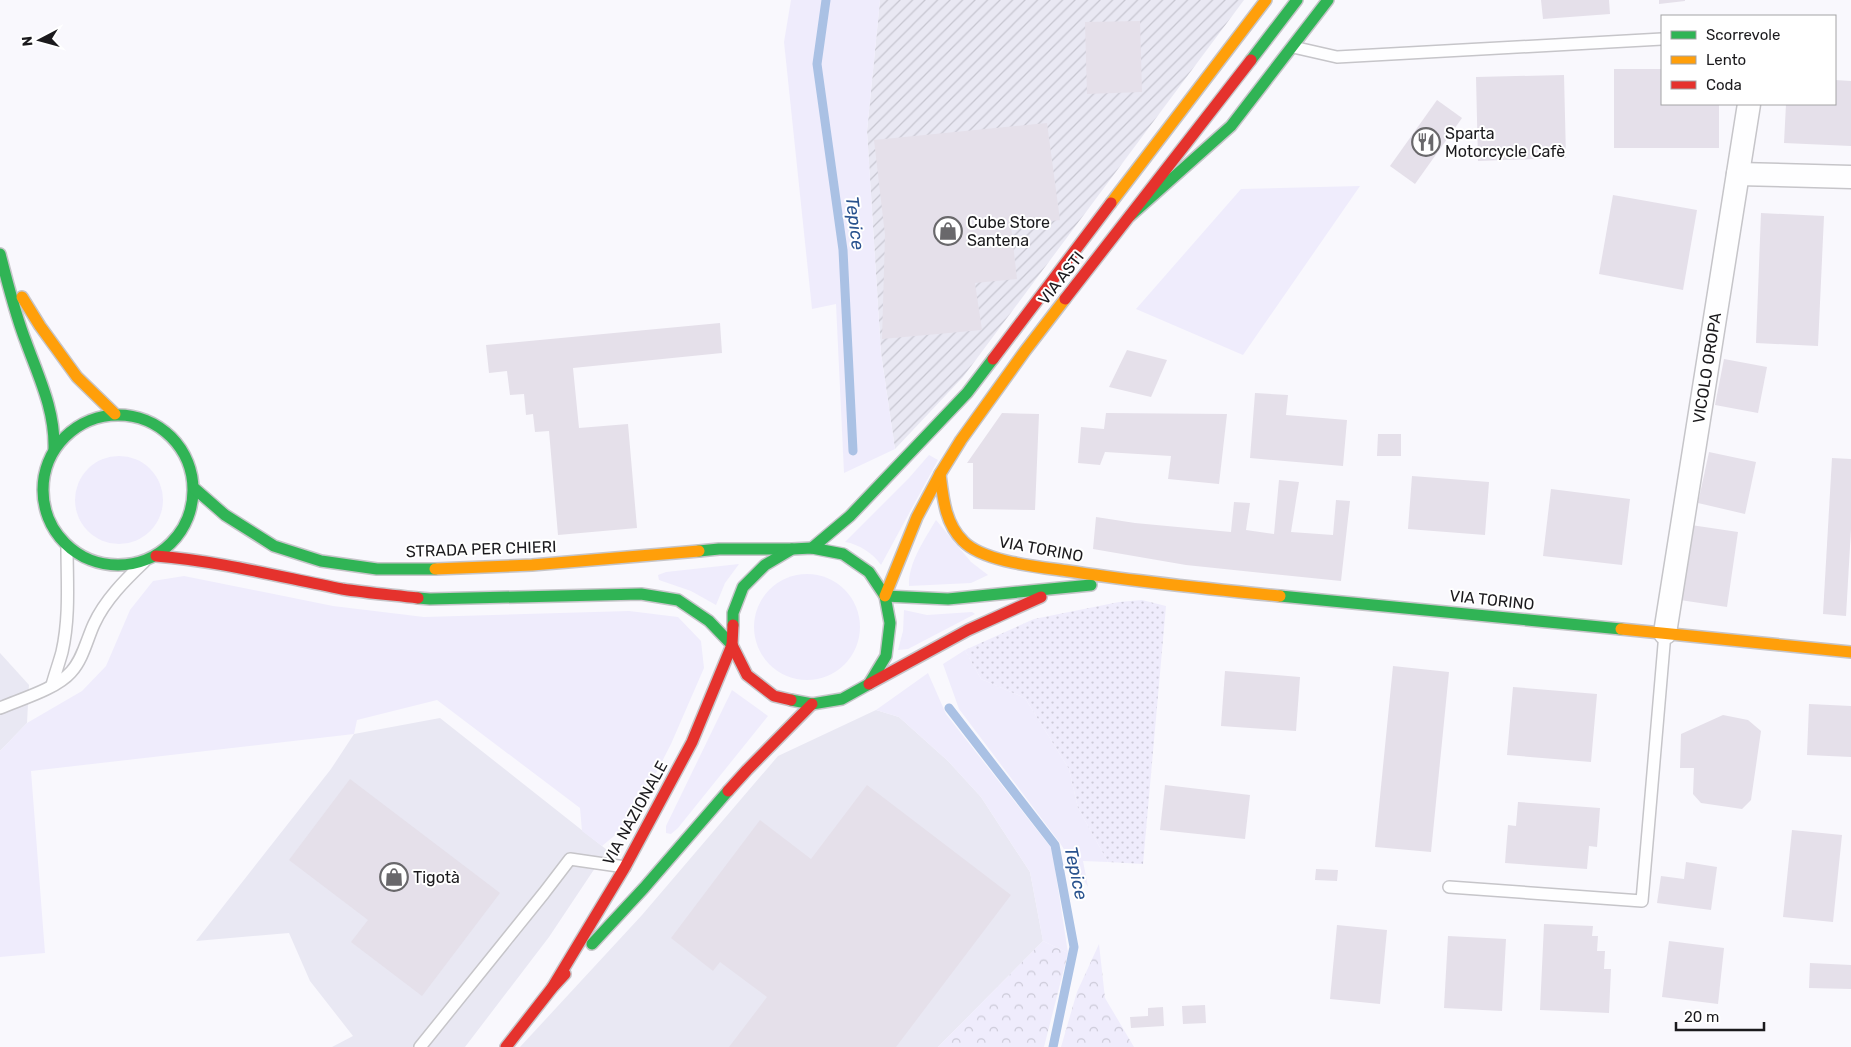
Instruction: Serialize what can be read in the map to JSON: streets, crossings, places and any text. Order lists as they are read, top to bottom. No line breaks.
{"streets":{"main road":["VIA ASTI","STRADA PER CHIERI","VIA TORINO","VIA NAZIONALE"],"street":["VICOLO OROPA"]},"crossings":[["VIA ASTI","STRADA PER CHIERI"],["VIA ASTI","VIA TORINO"],["VIA ASTI","VIA NAZIONALE"],["VICOLO OROPA","VIA TORINO"],["STRADA PER CHIERI","VIA TORINO"],["STRADA PER CHIERI","VIA NAZIONALE"],["VIA TORINO","VIA NAZIONALE"]],"water":["Tepice"],"places":{"restaurant":["Sparta Motorcycle Cafè"],"shop":["Cube Store Santena","Tigotà"]},"legend":["Scorrevole","Lento","Coda"],"scale_bar":"20 m","north":"left"}
